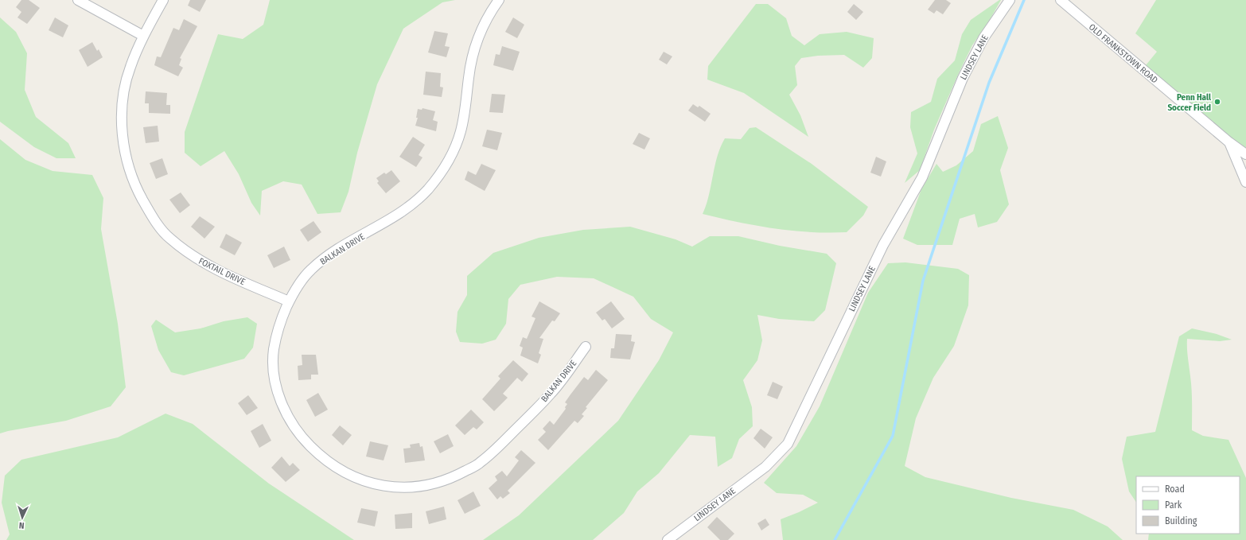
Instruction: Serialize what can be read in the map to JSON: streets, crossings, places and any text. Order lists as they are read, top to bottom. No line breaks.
{"streets":{"street":["OLD FRANKSTOWN ROAD","LINDSEY LANE","BALKAN DRIVE","FOXTAIL DRIVE"]},"crossings":[["BALKAN DRIVE","FOXTAIL DRIVE"]],"places":["Penn Hall Soccer Field"],"legend":["Road","Park","Building"],"north":"bottom"}
